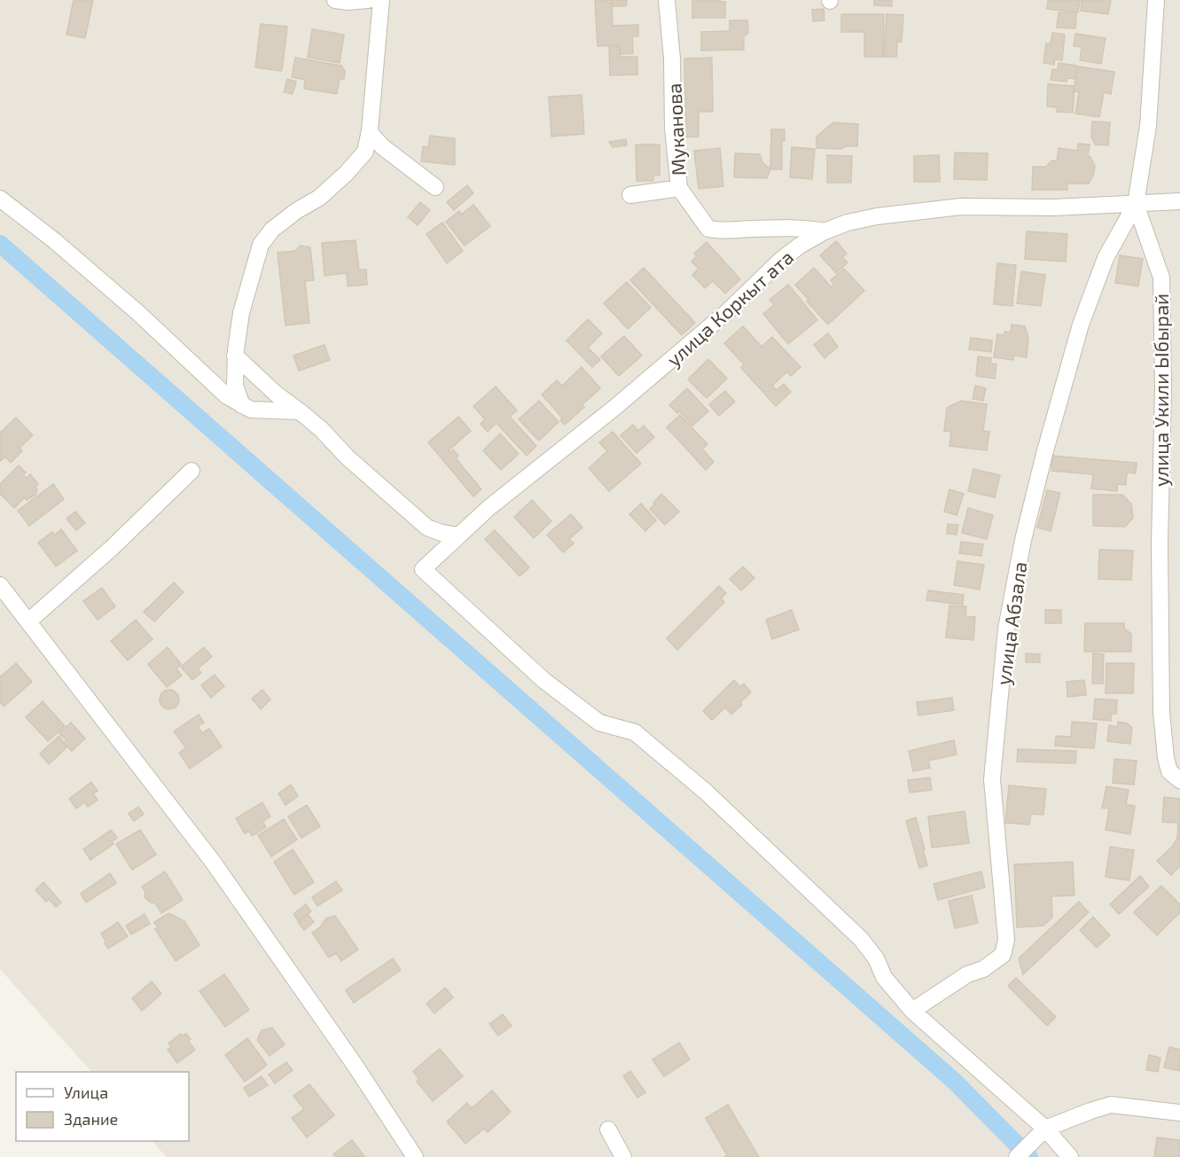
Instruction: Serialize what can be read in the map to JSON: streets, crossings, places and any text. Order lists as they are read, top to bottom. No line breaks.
{"streets":{"street":["Муканова","улица Коркыт ата","улица Укили Ыбырай","улица Абзала"]},"crossings":[["Муканова","улица Коркыт ата"],["улица Коркыт ата","улица Укили Ыбырай"],["улица Коркыт ата","улица Абзала"],["улица Укили Ыбырай","улица Абзала"]],"legend":["Улица","Здание"]}
